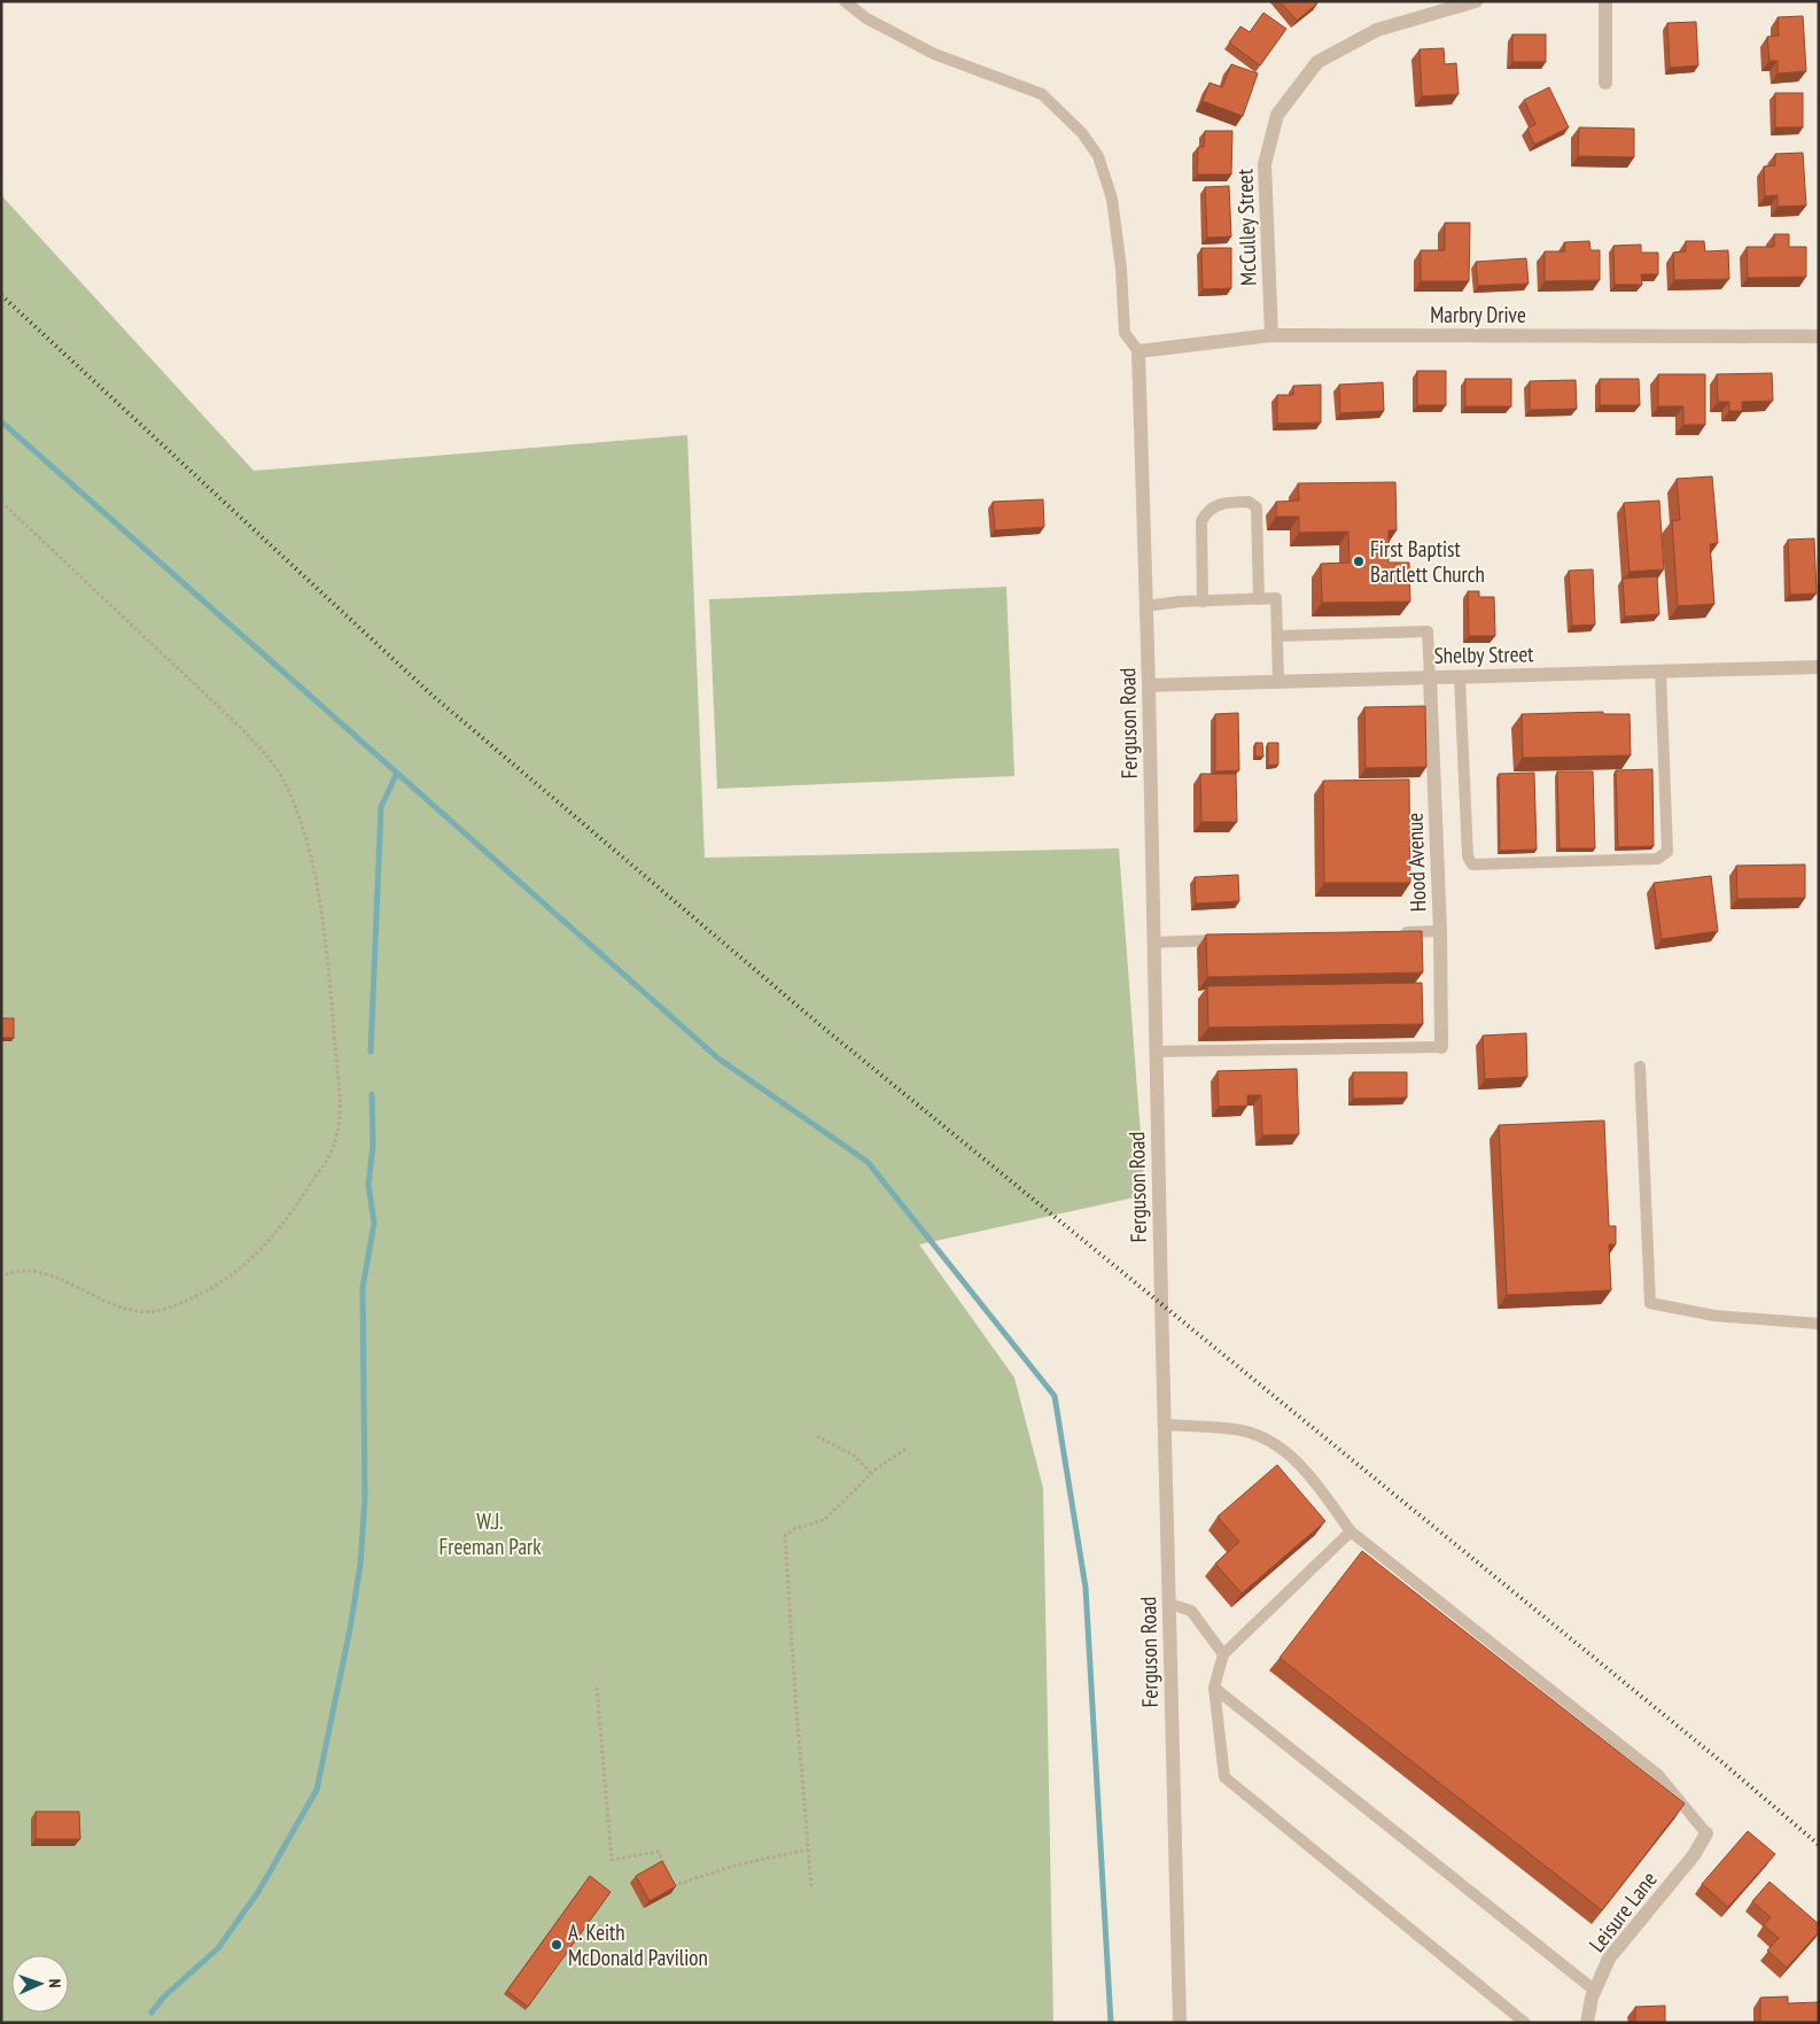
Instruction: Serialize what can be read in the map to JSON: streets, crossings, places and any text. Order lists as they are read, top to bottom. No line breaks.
{"streets":{"street":["McCulley Street","Marbry Drive","Shelby Street","Ferguson Road","Hood Avenue","Leisure Lane"]},"crossings":[["McCulley Street","Marbry Drive"],["Marbry Drive","Ferguson Road"],["Shelby Street","Ferguson Road"],["Shelby Street","Hood Avenue"]],"parks":["W.J. Freeman Park"],"places":["First Baptist Bartlett Church","A. Keith McDonald Pavilion"],"north":"right"}
